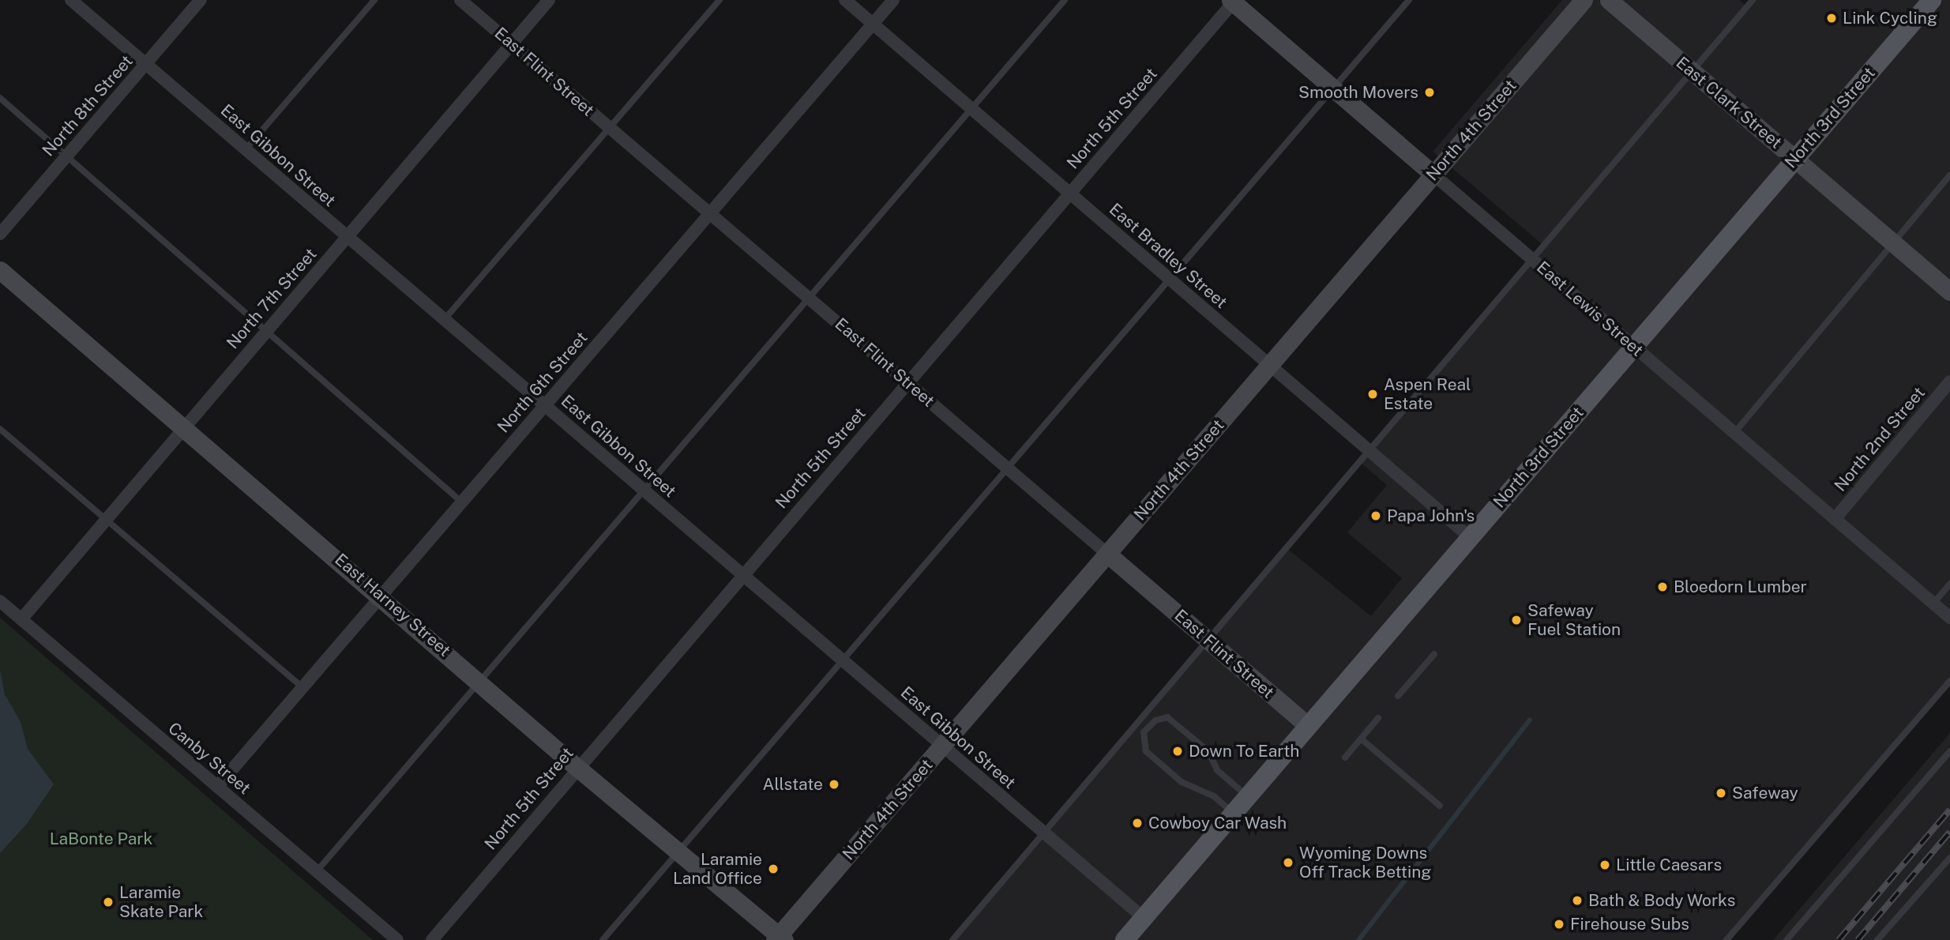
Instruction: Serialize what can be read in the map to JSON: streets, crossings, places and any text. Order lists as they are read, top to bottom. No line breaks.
{"streets":{"main road":["North 3rd Street"],"street":["East Flint Street","East Clark Street","North 8th Street","North 5th Street","North 4th Street","East Gibbon Street","East Bradley Street","North 7th Street","East Lewis Street","North 6th Street","North 2nd Street","East Harney Street","Canby Street"]},"crossings":[["East Flint Street","North 3rd Street"],["East Flint Street","North 5th Street"],["East Flint Street","North 4th Street"],["East Flint Street","North 7th Street"],["East Flint Street","North 6th Street"],["East Clark Street","North 3rd Street"],["North 8th Street","East Gibbon Street"],["North 3rd Street","East Gibbon Street"],["North 3rd Street","East Bradley Street"],["North 3rd Street","East Lewis Street"],["North 5th Street","East Gibbon Street"],["North 5th Street","East Bradley Street"],["North 5th Street","East Lewis Street"],["North 5th Street","East Harney Street"],["North 4th Street","East Gibbon Street"],["North 4th Street","East Bradley Street"],["North 4th Street","East Lewis Street"],["North 4th Street","East Harney Street"],["East Gibbon Street","North 7th Street"],["East Gibbon Street","North 6th Street"],["East Bradley Street","North 6th Street"],["North 7th Street","East Harney Street"],["North 7th Street","Canby Street"],["East Lewis Street","North 2nd Street"],["North 6th Street","East Harney Street"],["North 6th Street","Canby Street"]],"parks":["LaBonte Park"],"places":["Link Cycling","Smooth Movers","Aspen Real Estate","Papa John's","Bloedorn Lumber","Safeway Fuel Station","Down To Earth","Allstate","Safeway","Cowboy Car Wash","Wyoming Downs Off Track Betting","Little Caesars","Laramie Land Office","Bath & Body Works","Laramie Skate Park","Firehouse Subs"]}
